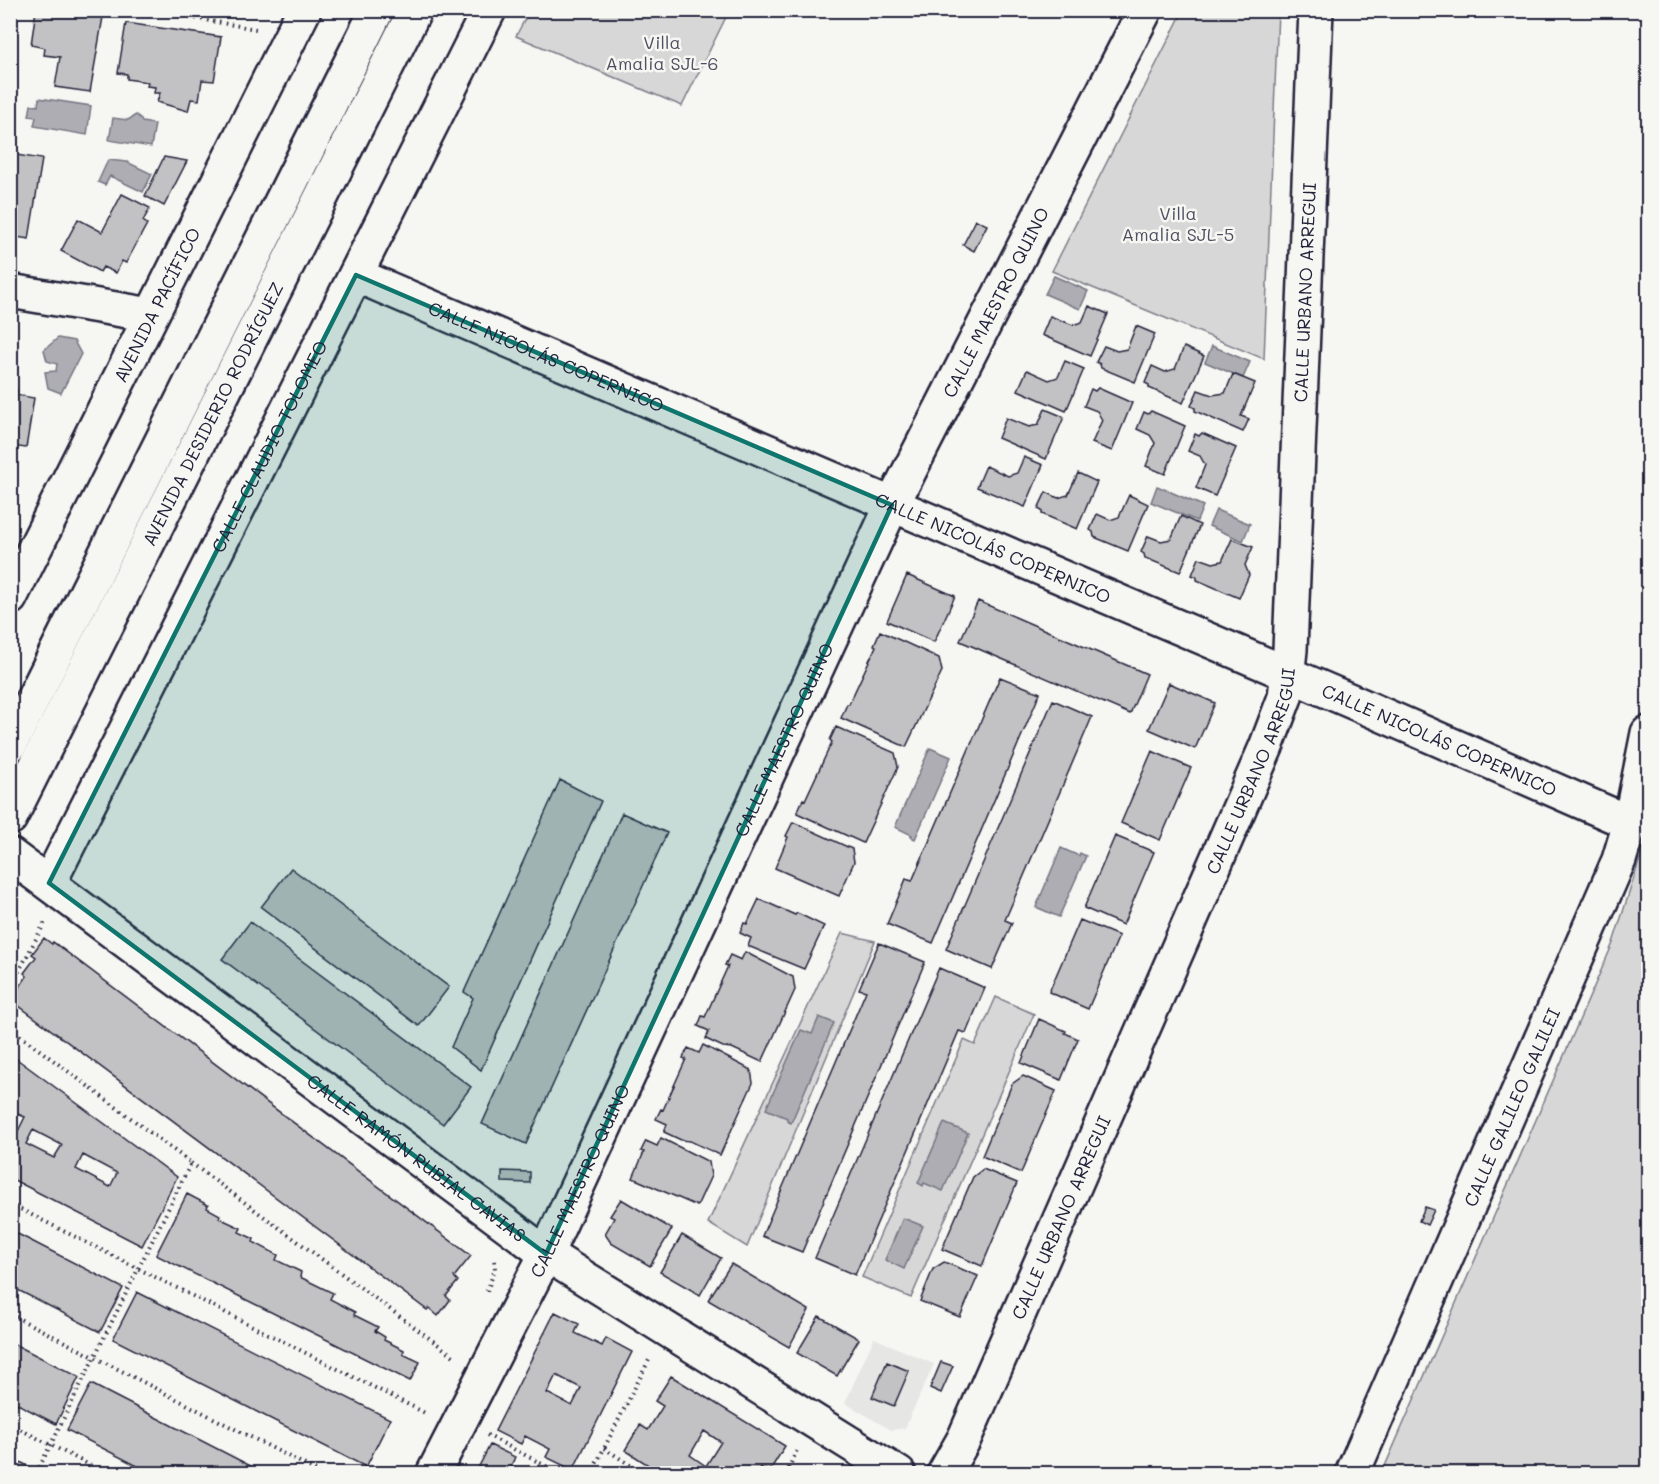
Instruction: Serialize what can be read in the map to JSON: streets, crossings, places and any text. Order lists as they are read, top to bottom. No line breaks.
{"streets":{"street":["CALLE URBANO ARREGUI","CALLE MAESTRO QUINO","AVENIDA PACÍFICO","CALLE NICOLÁS COPERNICO","AVENIDA DESIDERIO RODRÍGUEZ","CALLE CLAUDIO TOLOMEO","CALLE GALILEO GALILEI","CALLE RAMÓN RUBIAL CAVIAS"]},"crossings":[["CALLE URBANO ARREGUI","CALLE NICOLÁS COPERNICO"],["CALLE MAESTRO QUINO","CALLE NICOLÁS COPERNICO"],["CALLE MAESTRO QUINO","CALLE RAMÓN RUBIAL CAVIAS"],["CALLE NICOLÁS COPERNICO","CALLE CLAUDIO TOLOMEO"],["CALLE NICOLÁS COPERNICO","CALLE GALILEO GALILEI"],["CALLE CLAUDIO TOLOMEO","CALLE RAMÓN RUBIAL CAVIAS"]],"parks":["Villa Amalia SJL-6","Villa Amalia SJL-5"]}
